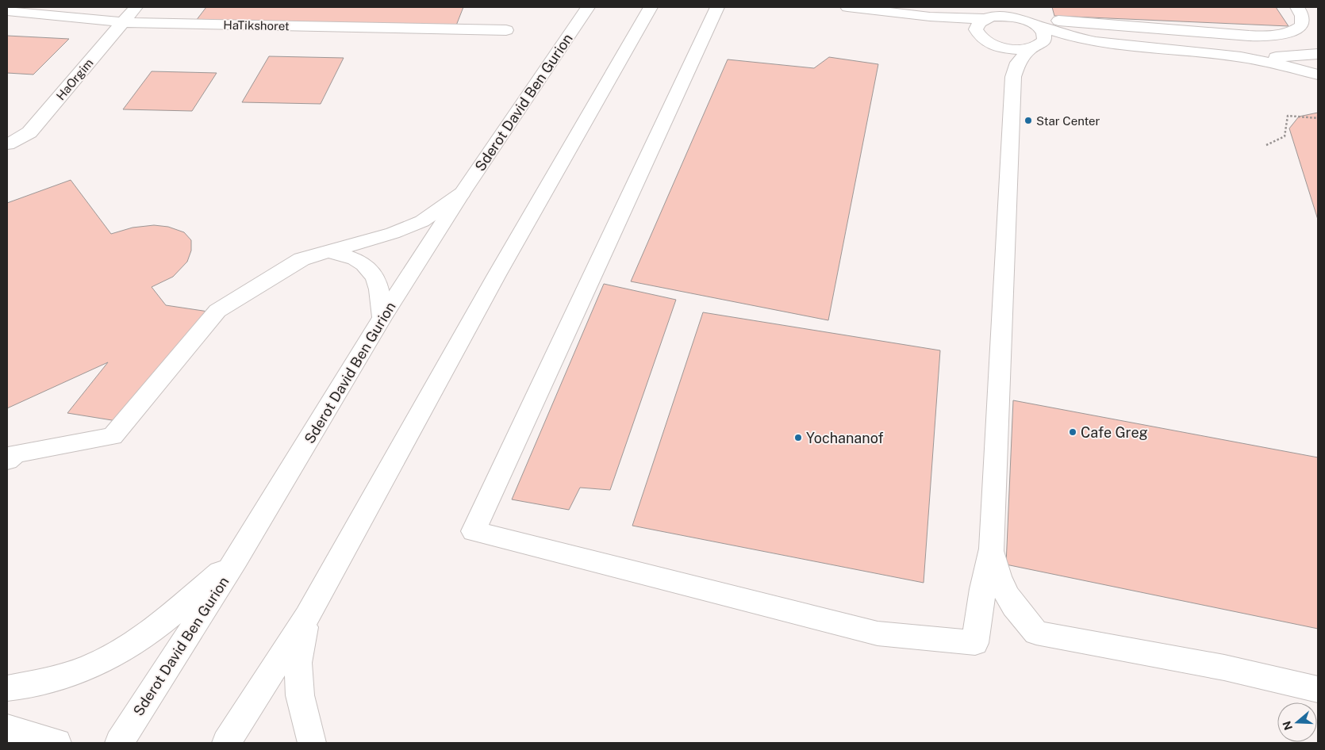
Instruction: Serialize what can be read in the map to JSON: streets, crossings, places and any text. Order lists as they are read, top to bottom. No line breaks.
{"streets":{"main road":["HaTikshoret","HaOrgim","Sderot David Ben Gurion"]},"crossings":[["HaTikshoret","HaOrgim"]],"places":["Star Center","Cafe Greg","Yochananof"],"north":"left"}
